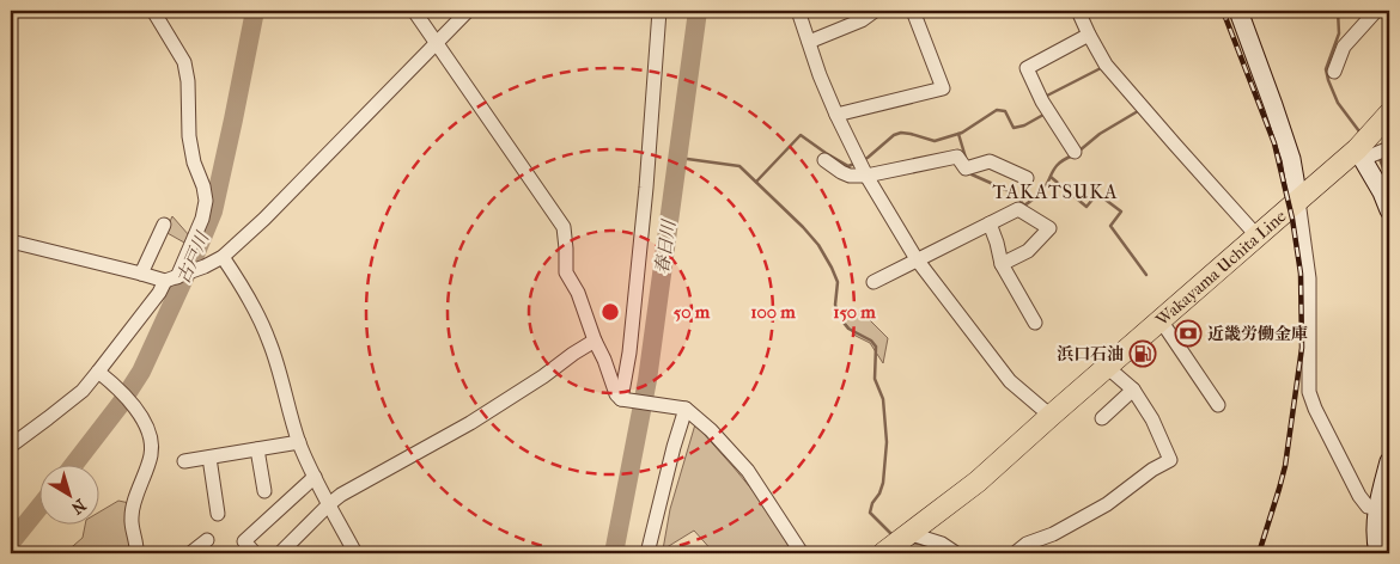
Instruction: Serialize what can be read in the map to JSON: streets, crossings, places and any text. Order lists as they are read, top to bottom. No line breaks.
{"streets":{"main road":["Wakayama Uchita Line"]},"districts":["TAKATSUKA"],"water":["春日川","古戸川"],"places":{"bank":["近畿労働金庫"],"fuel station":["浜口石油"]},"north":"bottom right","rings":["50 m","100 m","150 m"]}
